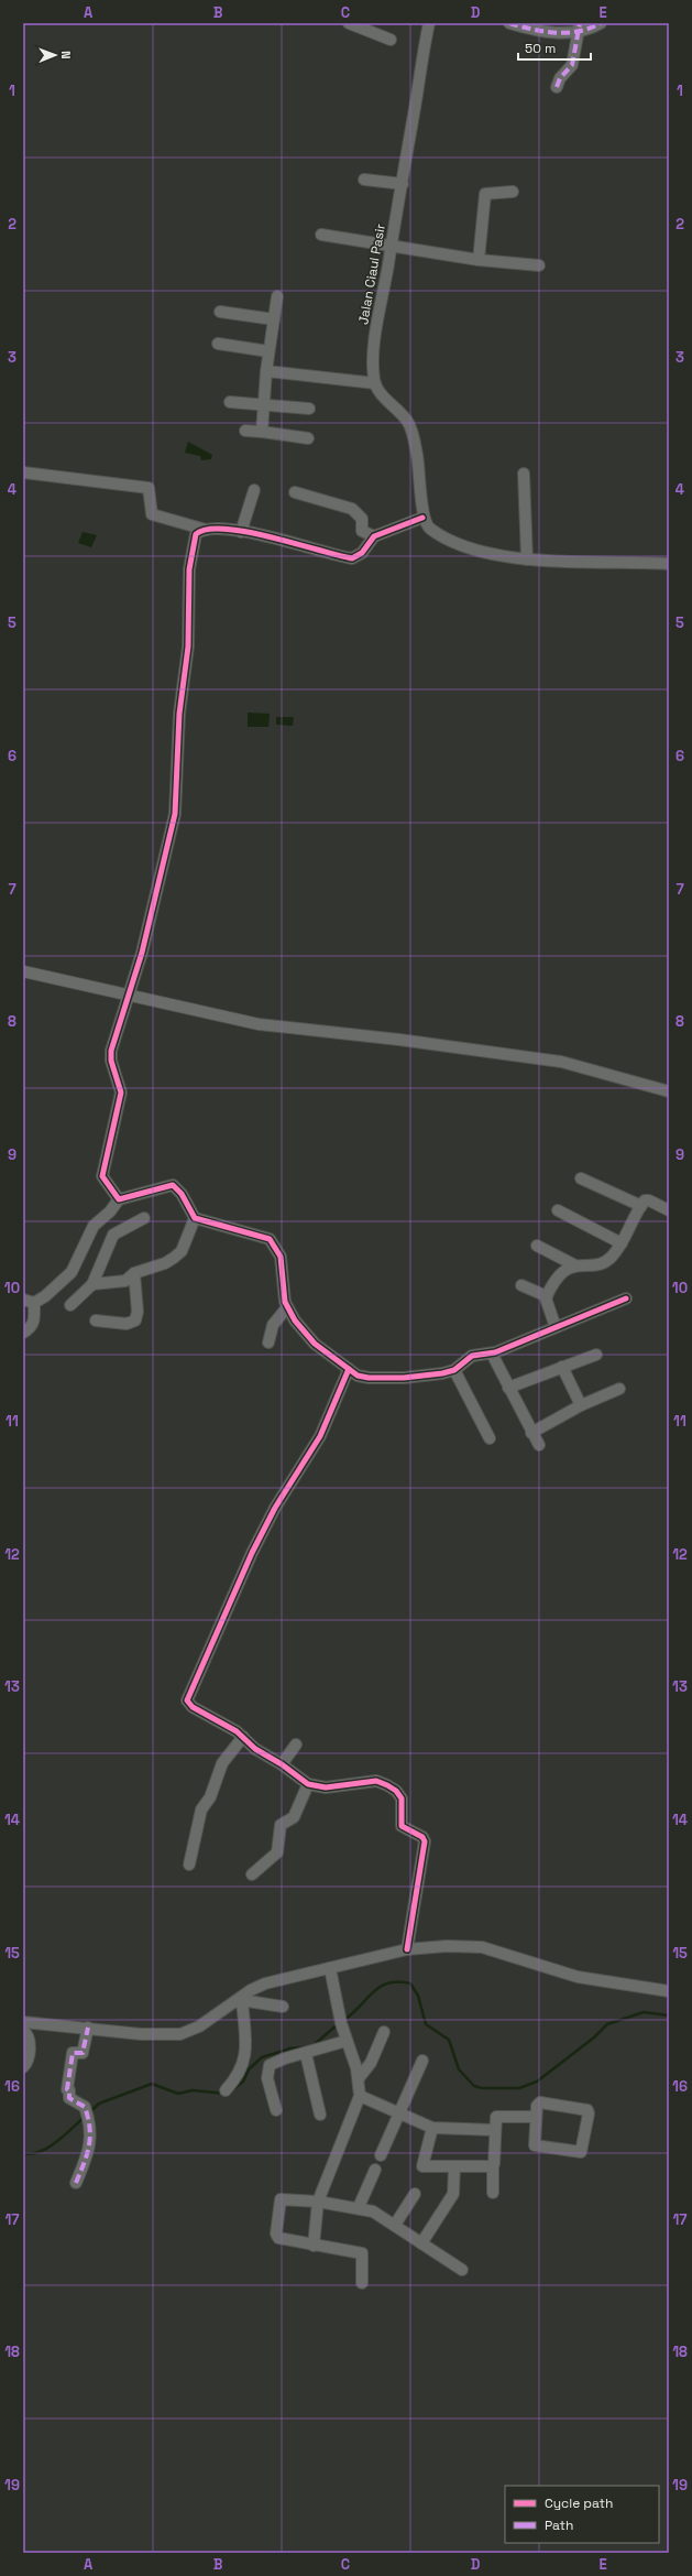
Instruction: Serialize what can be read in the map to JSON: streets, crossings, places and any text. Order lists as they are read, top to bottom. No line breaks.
{"streets":{"street":["Jalan Ciaul Pasir"]},"legend":["Cycle path","Path"],"scale_bar":"50 m","north":"right","grid":{"columns":["A","B","C","D","E"],"rows":["1","2","3","4","5","6","7","8","9","10","11","12","13","14","15","16","17","18","19"]}}
